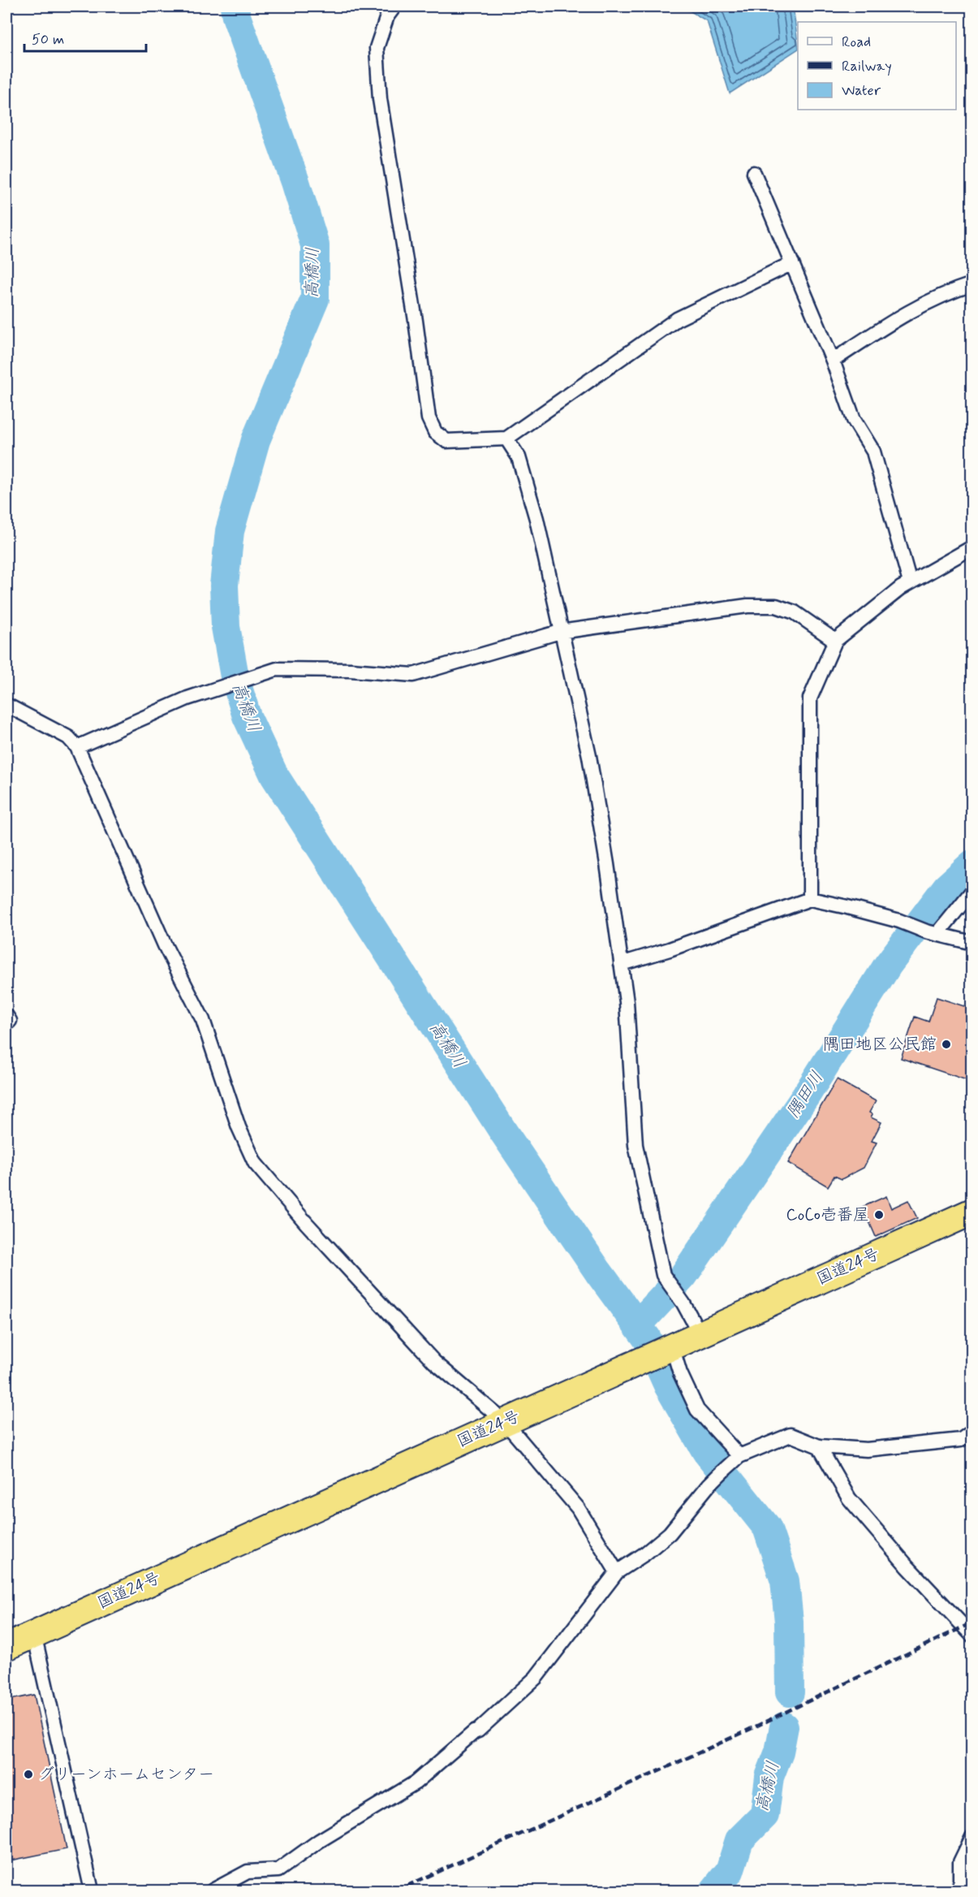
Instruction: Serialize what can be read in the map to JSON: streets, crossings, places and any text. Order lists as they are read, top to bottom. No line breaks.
{"streets":{"highway":["国道24号"]},"water":["高橋川","隅田川"],"places":["隅田地区公民館","CoCo壱番屋","グリーンホームセンター"],"legend":["Road","Railway","Water"],"scale_bar":"50 m"}
